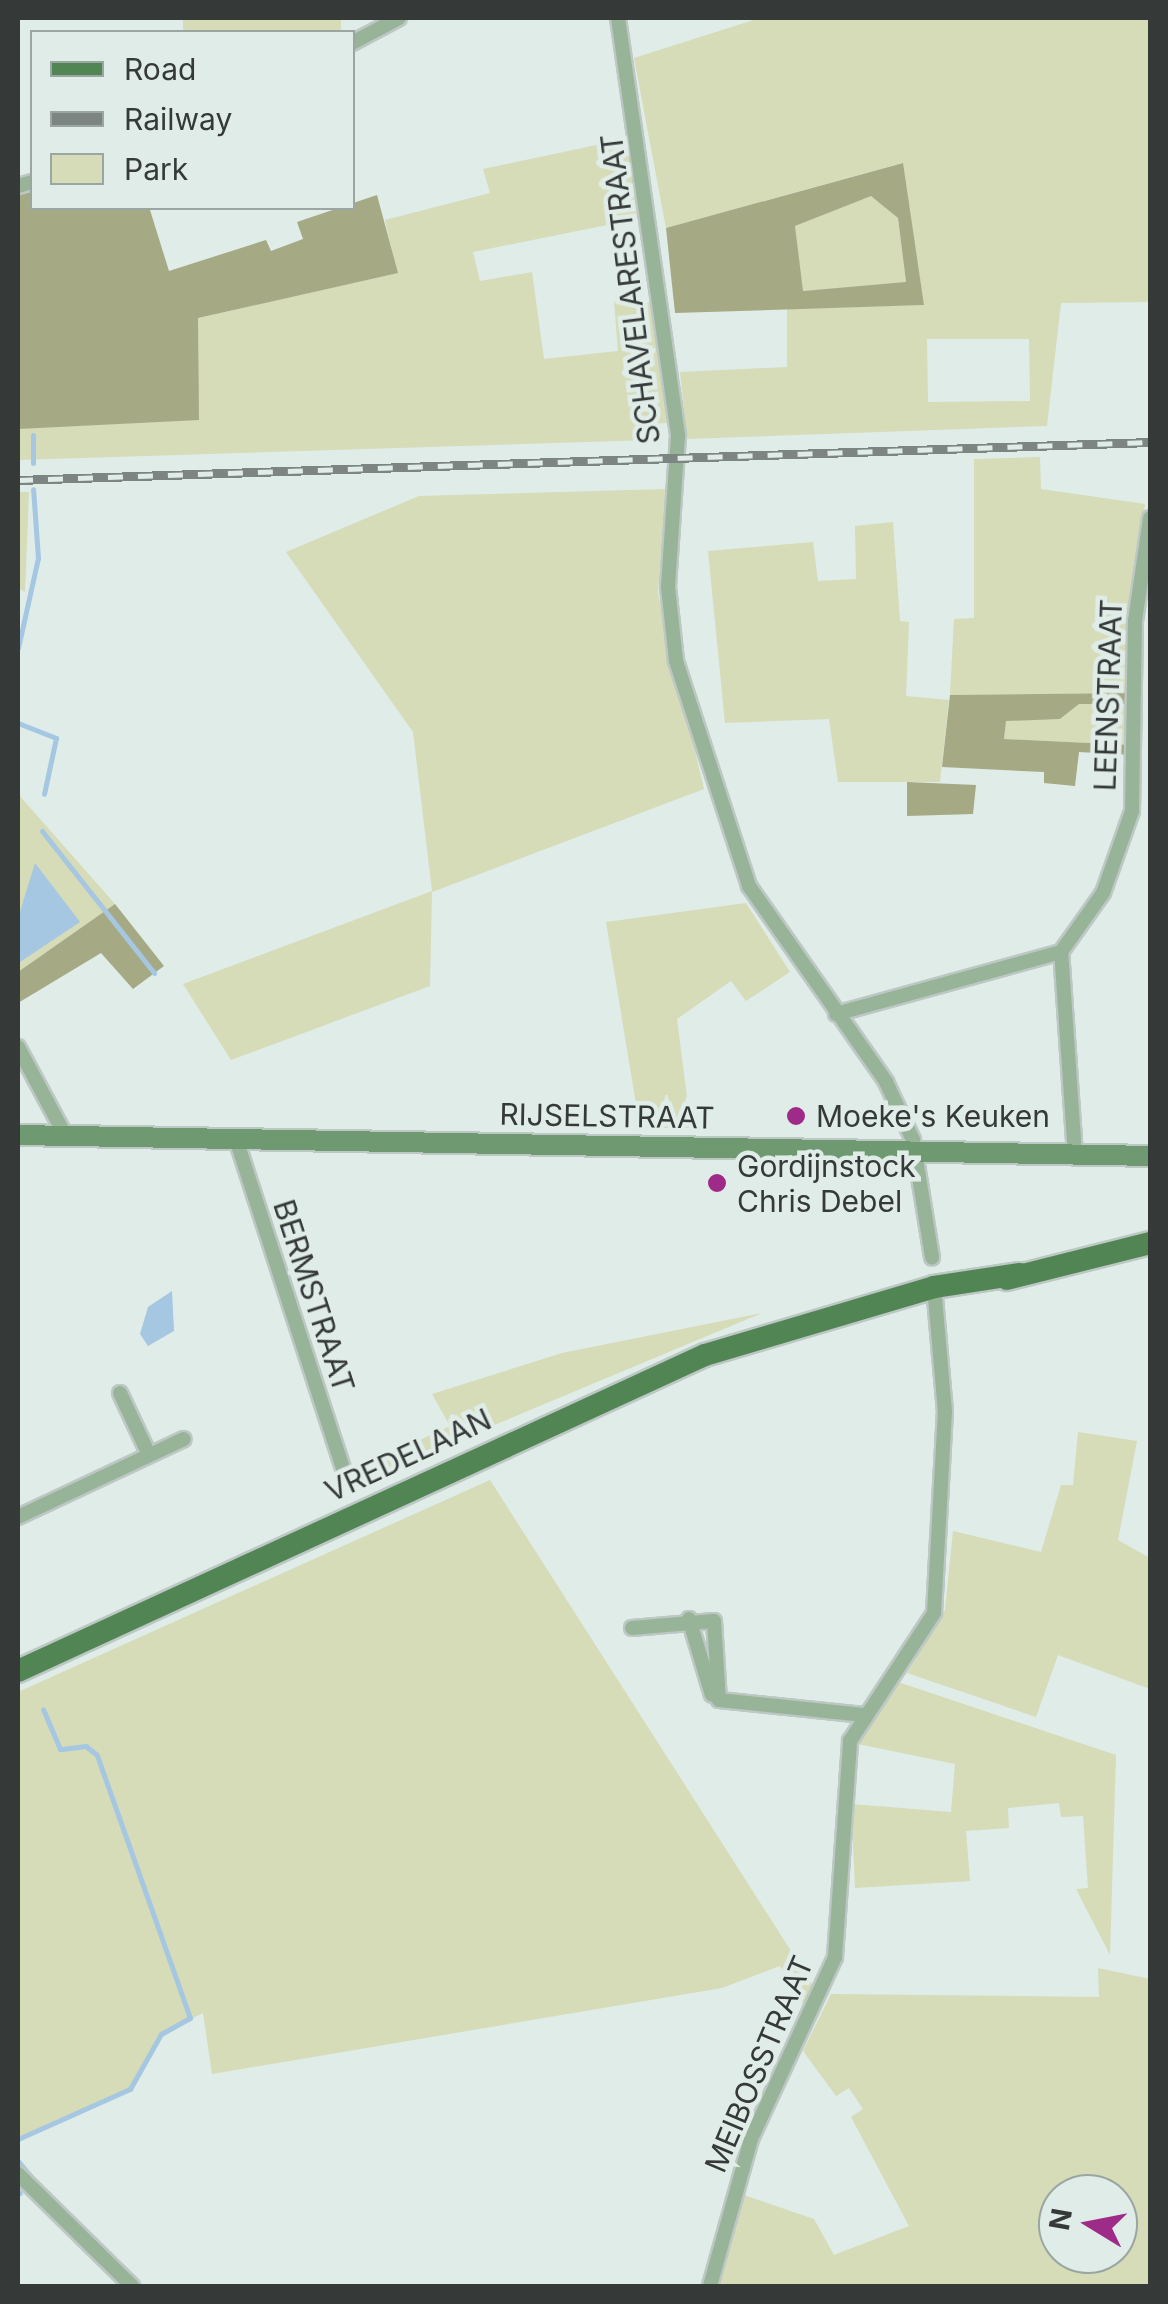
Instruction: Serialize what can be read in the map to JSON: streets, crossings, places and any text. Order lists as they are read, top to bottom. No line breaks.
{"streets":{"main road":["VREDELAAN"],"street":["SCHAVELARESTRAAT","LEENSTRAAT","RIJSELSTRAAT","BERMSTRAAT","MEIBOSSTRAAT"]},"crossings":[["SCHAVELARESTRAAT","RIJSELSTRAAT"],["RIJSELSTRAAT","BERMSTRAAT"],["VREDELAAN","MEIBOSSTRAAT"]],"places":["Moeke's Keuken","Gordijnstock Chris Debel"],"legend":["Road","Railway","Park"],"north":"left"}
